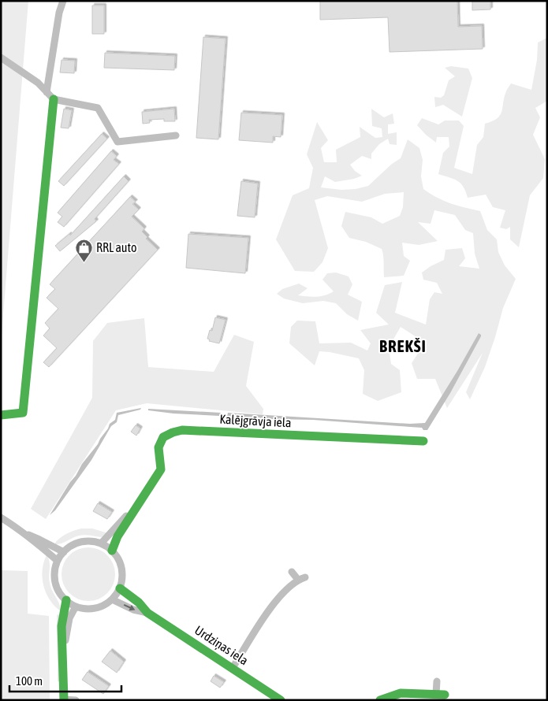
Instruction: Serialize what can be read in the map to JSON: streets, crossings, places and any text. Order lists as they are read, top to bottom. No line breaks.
{"streets":{"street":["Kalējgrāvja iela","Urdziņas iela"]},"crossings":[["Kalējgrāvja iela","Urdziņas iela"]],"districts":["BREKŠI"],"places":{"shop":["RRL auto"]},"scale_bar":"100 m"}
